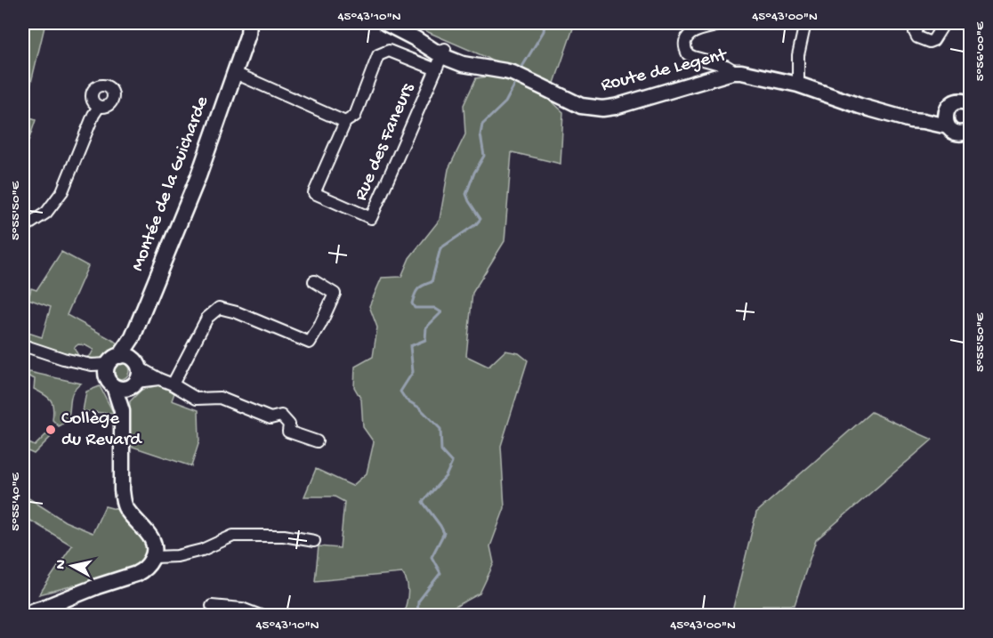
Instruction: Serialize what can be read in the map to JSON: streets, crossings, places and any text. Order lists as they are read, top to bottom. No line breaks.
{"streets":{"main road":["Route de Legent","Montée de la Guicharde"],"street":["Rue des Faneurs"]},"crossings":[["Route de Legent","Rue des Faneurs"]],"places":["Collège du Revard"],"north":"left","coordinates":["45°43'10\"N","45°43'00\"N","5°56'00\"E","5°55'50\"E","5°55'40\"E"]}
